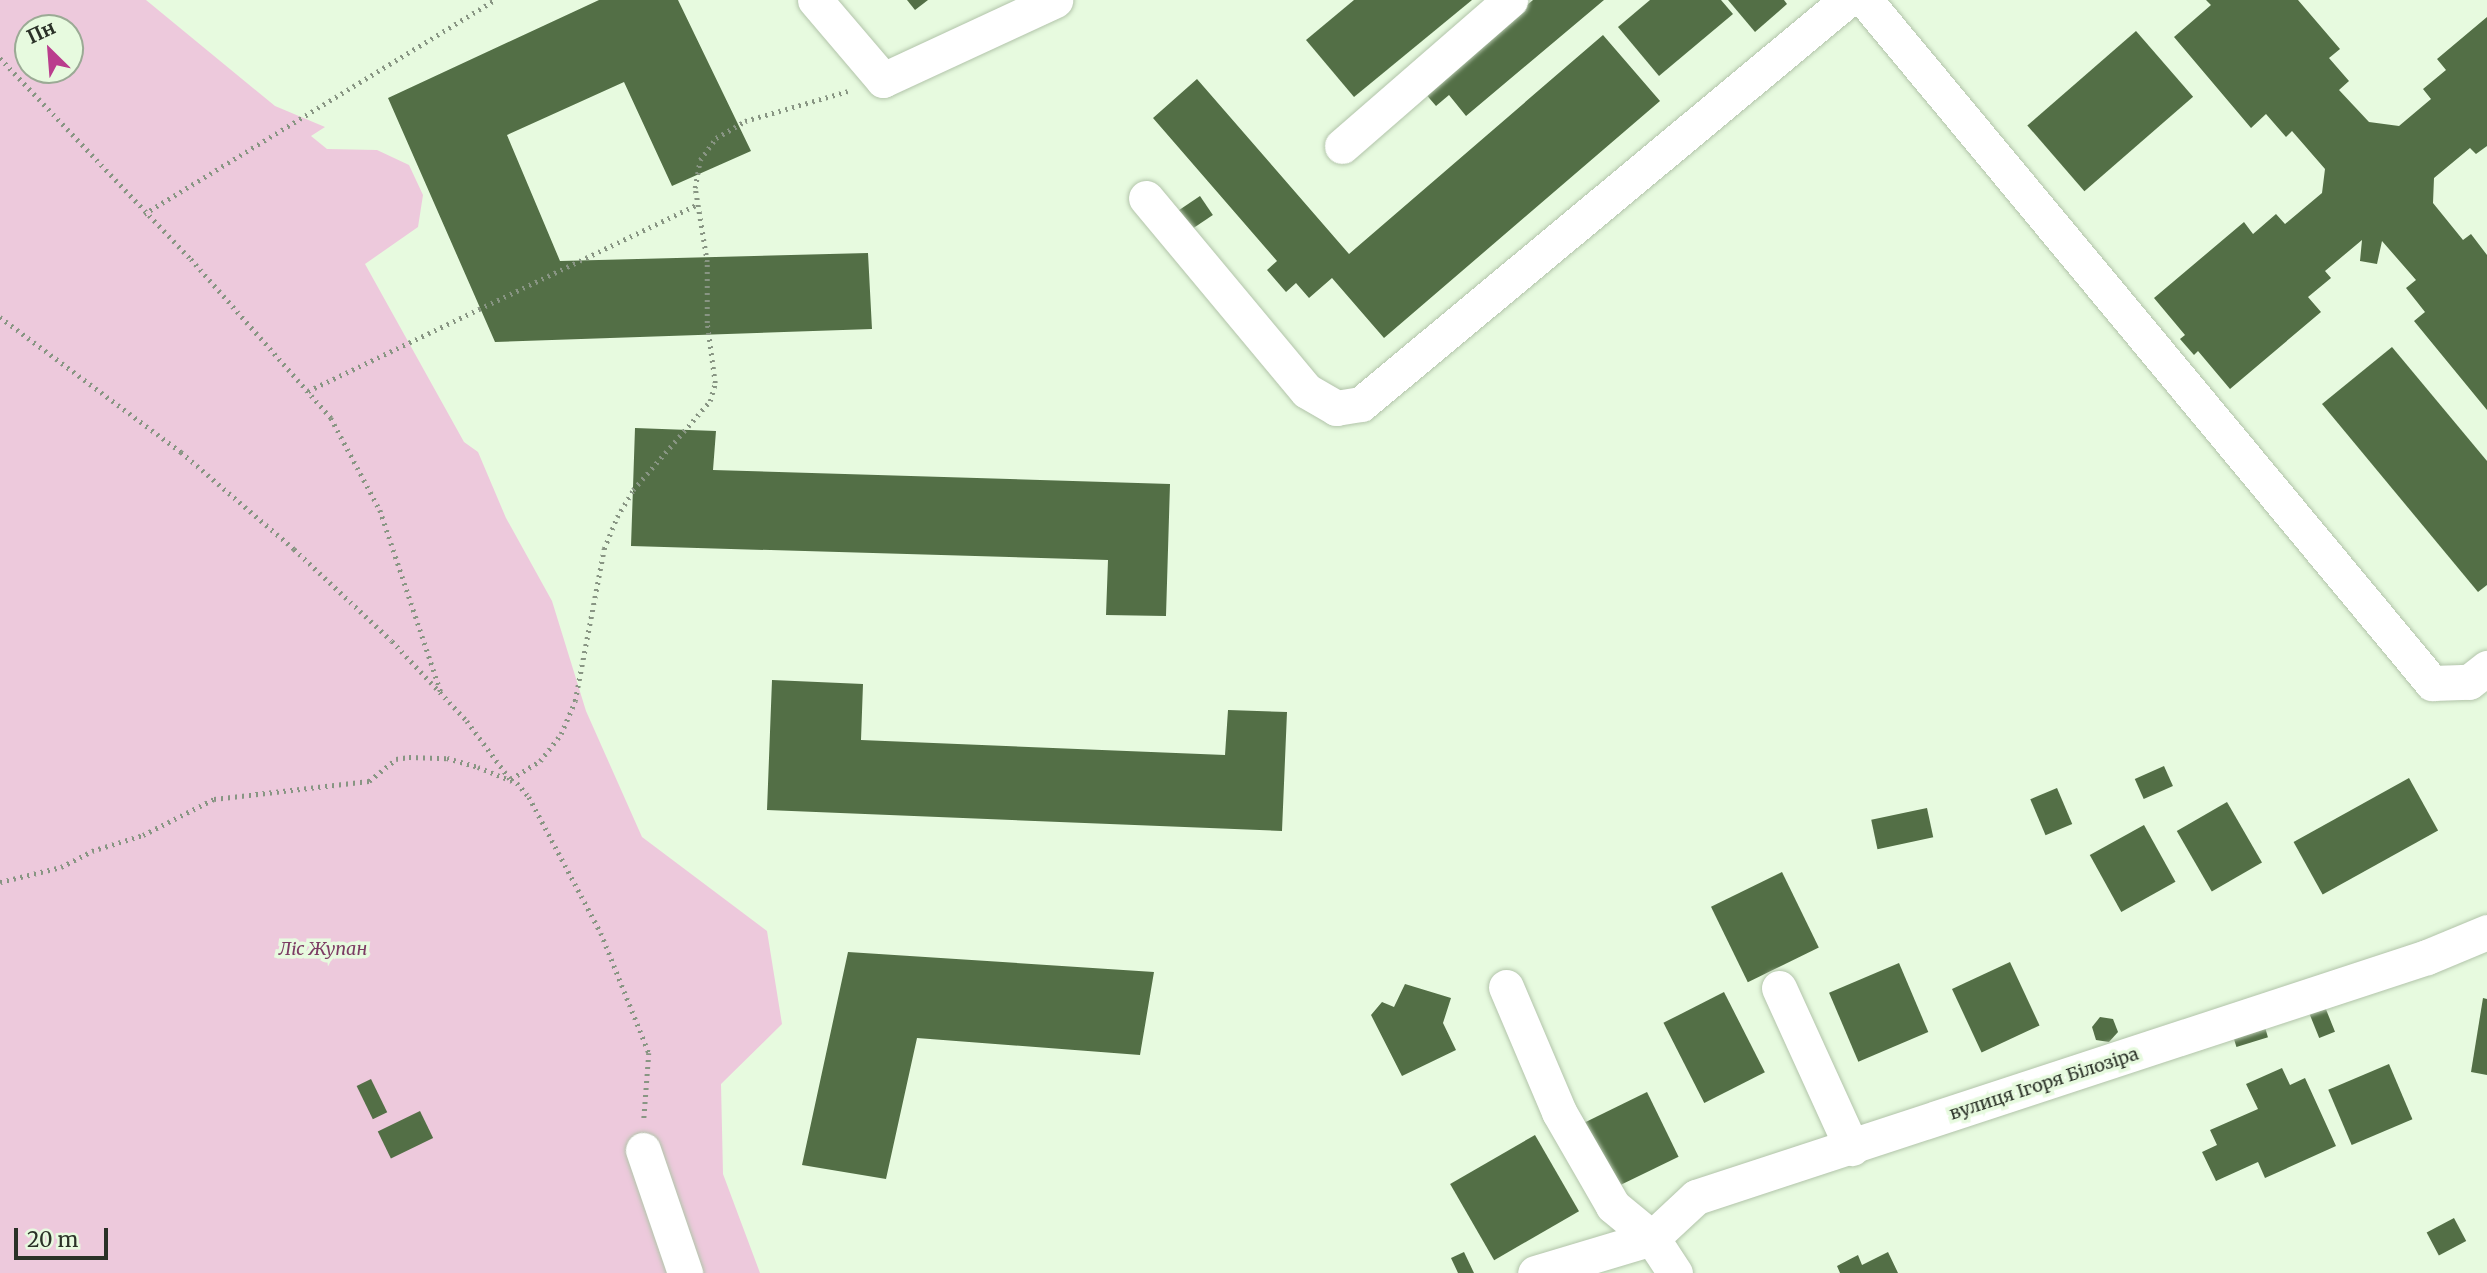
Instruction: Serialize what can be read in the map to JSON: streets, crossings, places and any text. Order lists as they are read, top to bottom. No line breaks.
{"streets":{"street":["вулиця Ігоря Білозіра"]},"parks":["Ліс Жупан"],"scale_bar":"20 m","north":"top left"}
